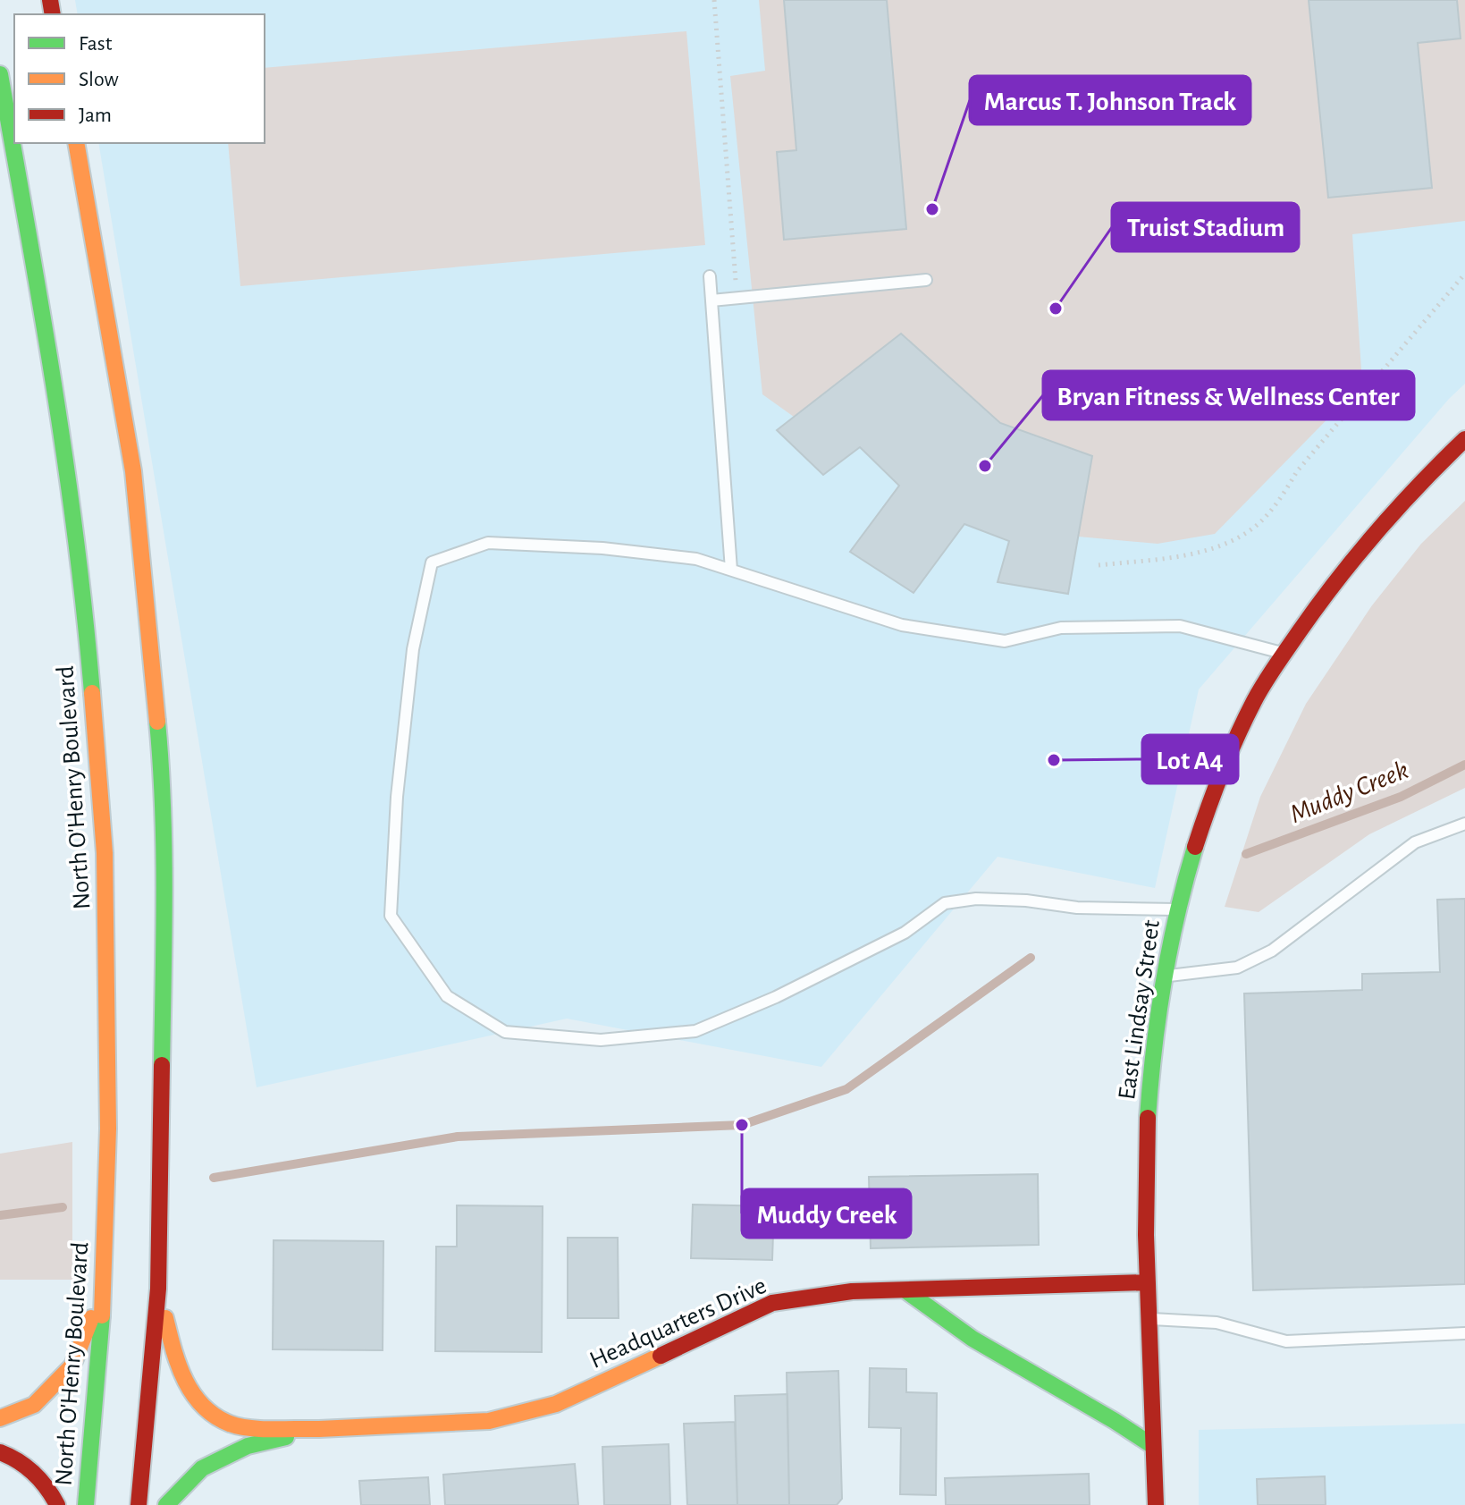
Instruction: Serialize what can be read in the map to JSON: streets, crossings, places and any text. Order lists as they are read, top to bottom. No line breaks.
{"streets":{"main road":["North O'Henry Boulevard","East Lindsay Street","Headquarters Drive"]},"crossings":[["East Lindsay Street","Headquarters Drive"]],"water":["Muddy Creek"],"places":["Marcus T. Johnson Track","Truist Stadium","Bryan Fitness & Wellness Center","Lot A4","Muddy Creek"],"legend":["Fast","Slow","Jam"]}
